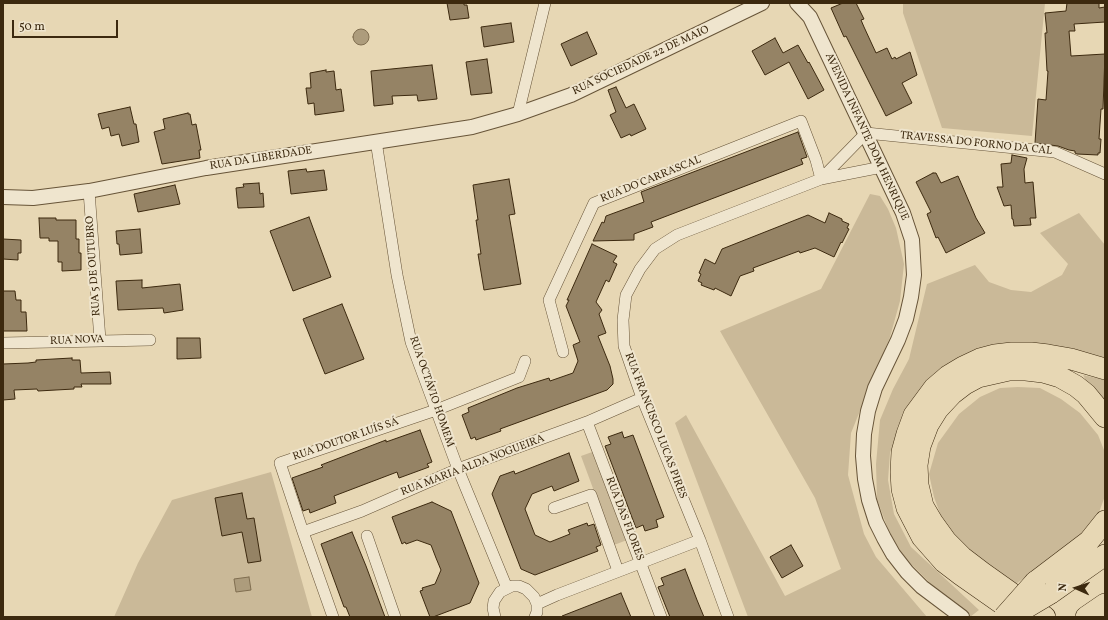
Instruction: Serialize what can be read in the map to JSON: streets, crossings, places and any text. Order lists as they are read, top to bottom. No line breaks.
{"streets":{"street":["RUA SOCIEDADE 22 DE MAIO","AVENIDA INFANTE DOM HENRIQUE","TRAVESSA DO FORNO DA CAL","RUA DA LIBERDADE","RUA DO CARRASCAL","RUA 5 DE OUTUBRO","RUA NOVA","RUA OCTÁVIO HOMEM","RUA FRANCISCO LUCAS PIRES","RUA DOUTOR LUÍS SÁ","RUA MARIA ALDA NOGUEIRA","RUA DAS FLORES"]},"crossings":[["RUA SOCIEDADE 22 DE MAIO","RUA DA LIBERDADE"],["AVENIDA INFANTE DOM HENRIQUE","TRAVESSA DO FORNO DA CAL"],["AVENIDA INFANTE DOM HENRIQUE","RUA FRANCISCO LUCAS PIRES"],["TRAVESSA DO FORNO DA CAL","RUA FRANCISCO LUCAS PIRES"],["RUA DA LIBERDADE","RUA 5 DE OUTUBRO"],["RUA DA LIBERDADE","RUA OCTÁVIO HOMEM"],["RUA DO CARRASCAL","RUA FRANCISCO LUCAS PIRES"],["RUA 5 DE OUTUBRO","RUA NOVA"],["RUA OCTÁVIO HOMEM","RUA DOUTOR LUÍS SÁ"],["RUA OCTÁVIO HOMEM","RUA MARIA ALDA NOGUEIRA"],["RUA FRANCISCO LUCAS PIRES","RUA MARIA ALDA NOGUEIRA"],["RUA DOUTOR LUÍS SÁ","RUA MARIA ALDA NOGUEIRA"],["RUA MARIA ALDA NOGUEIRA","RUA DAS FLORES"]],"scale_bar":"50 m","north":"left"}
